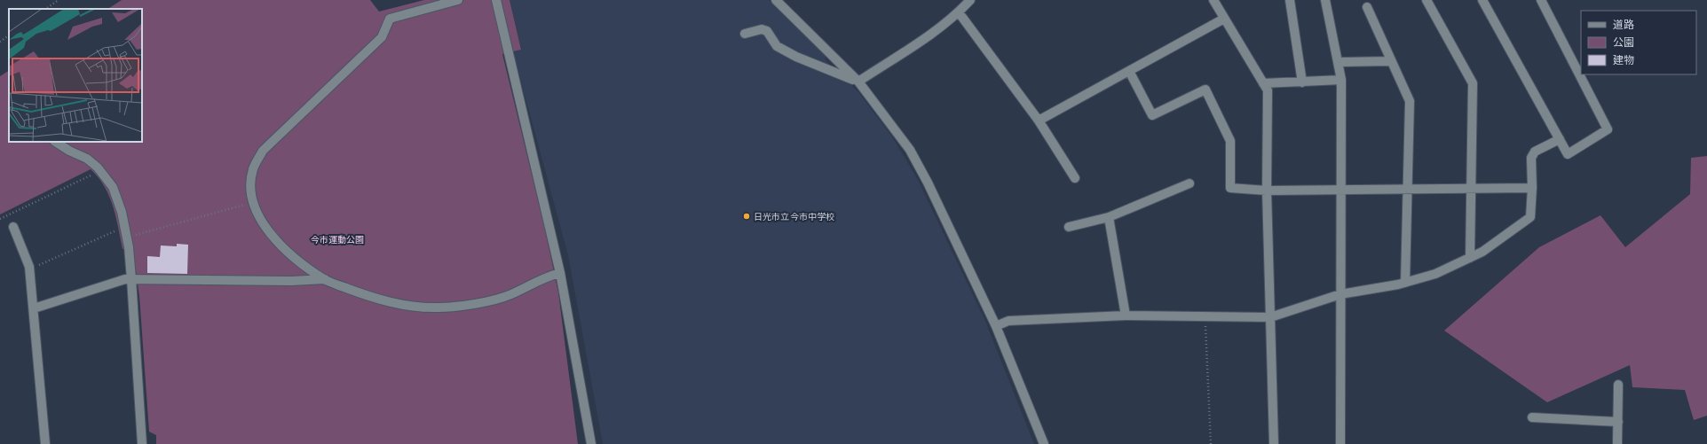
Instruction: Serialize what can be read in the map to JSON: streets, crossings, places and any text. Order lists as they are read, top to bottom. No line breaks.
{"parks":["今市運動公園"],"places":["日光市立 今市中学校"],"legend":["道路","公園","建物"]}
